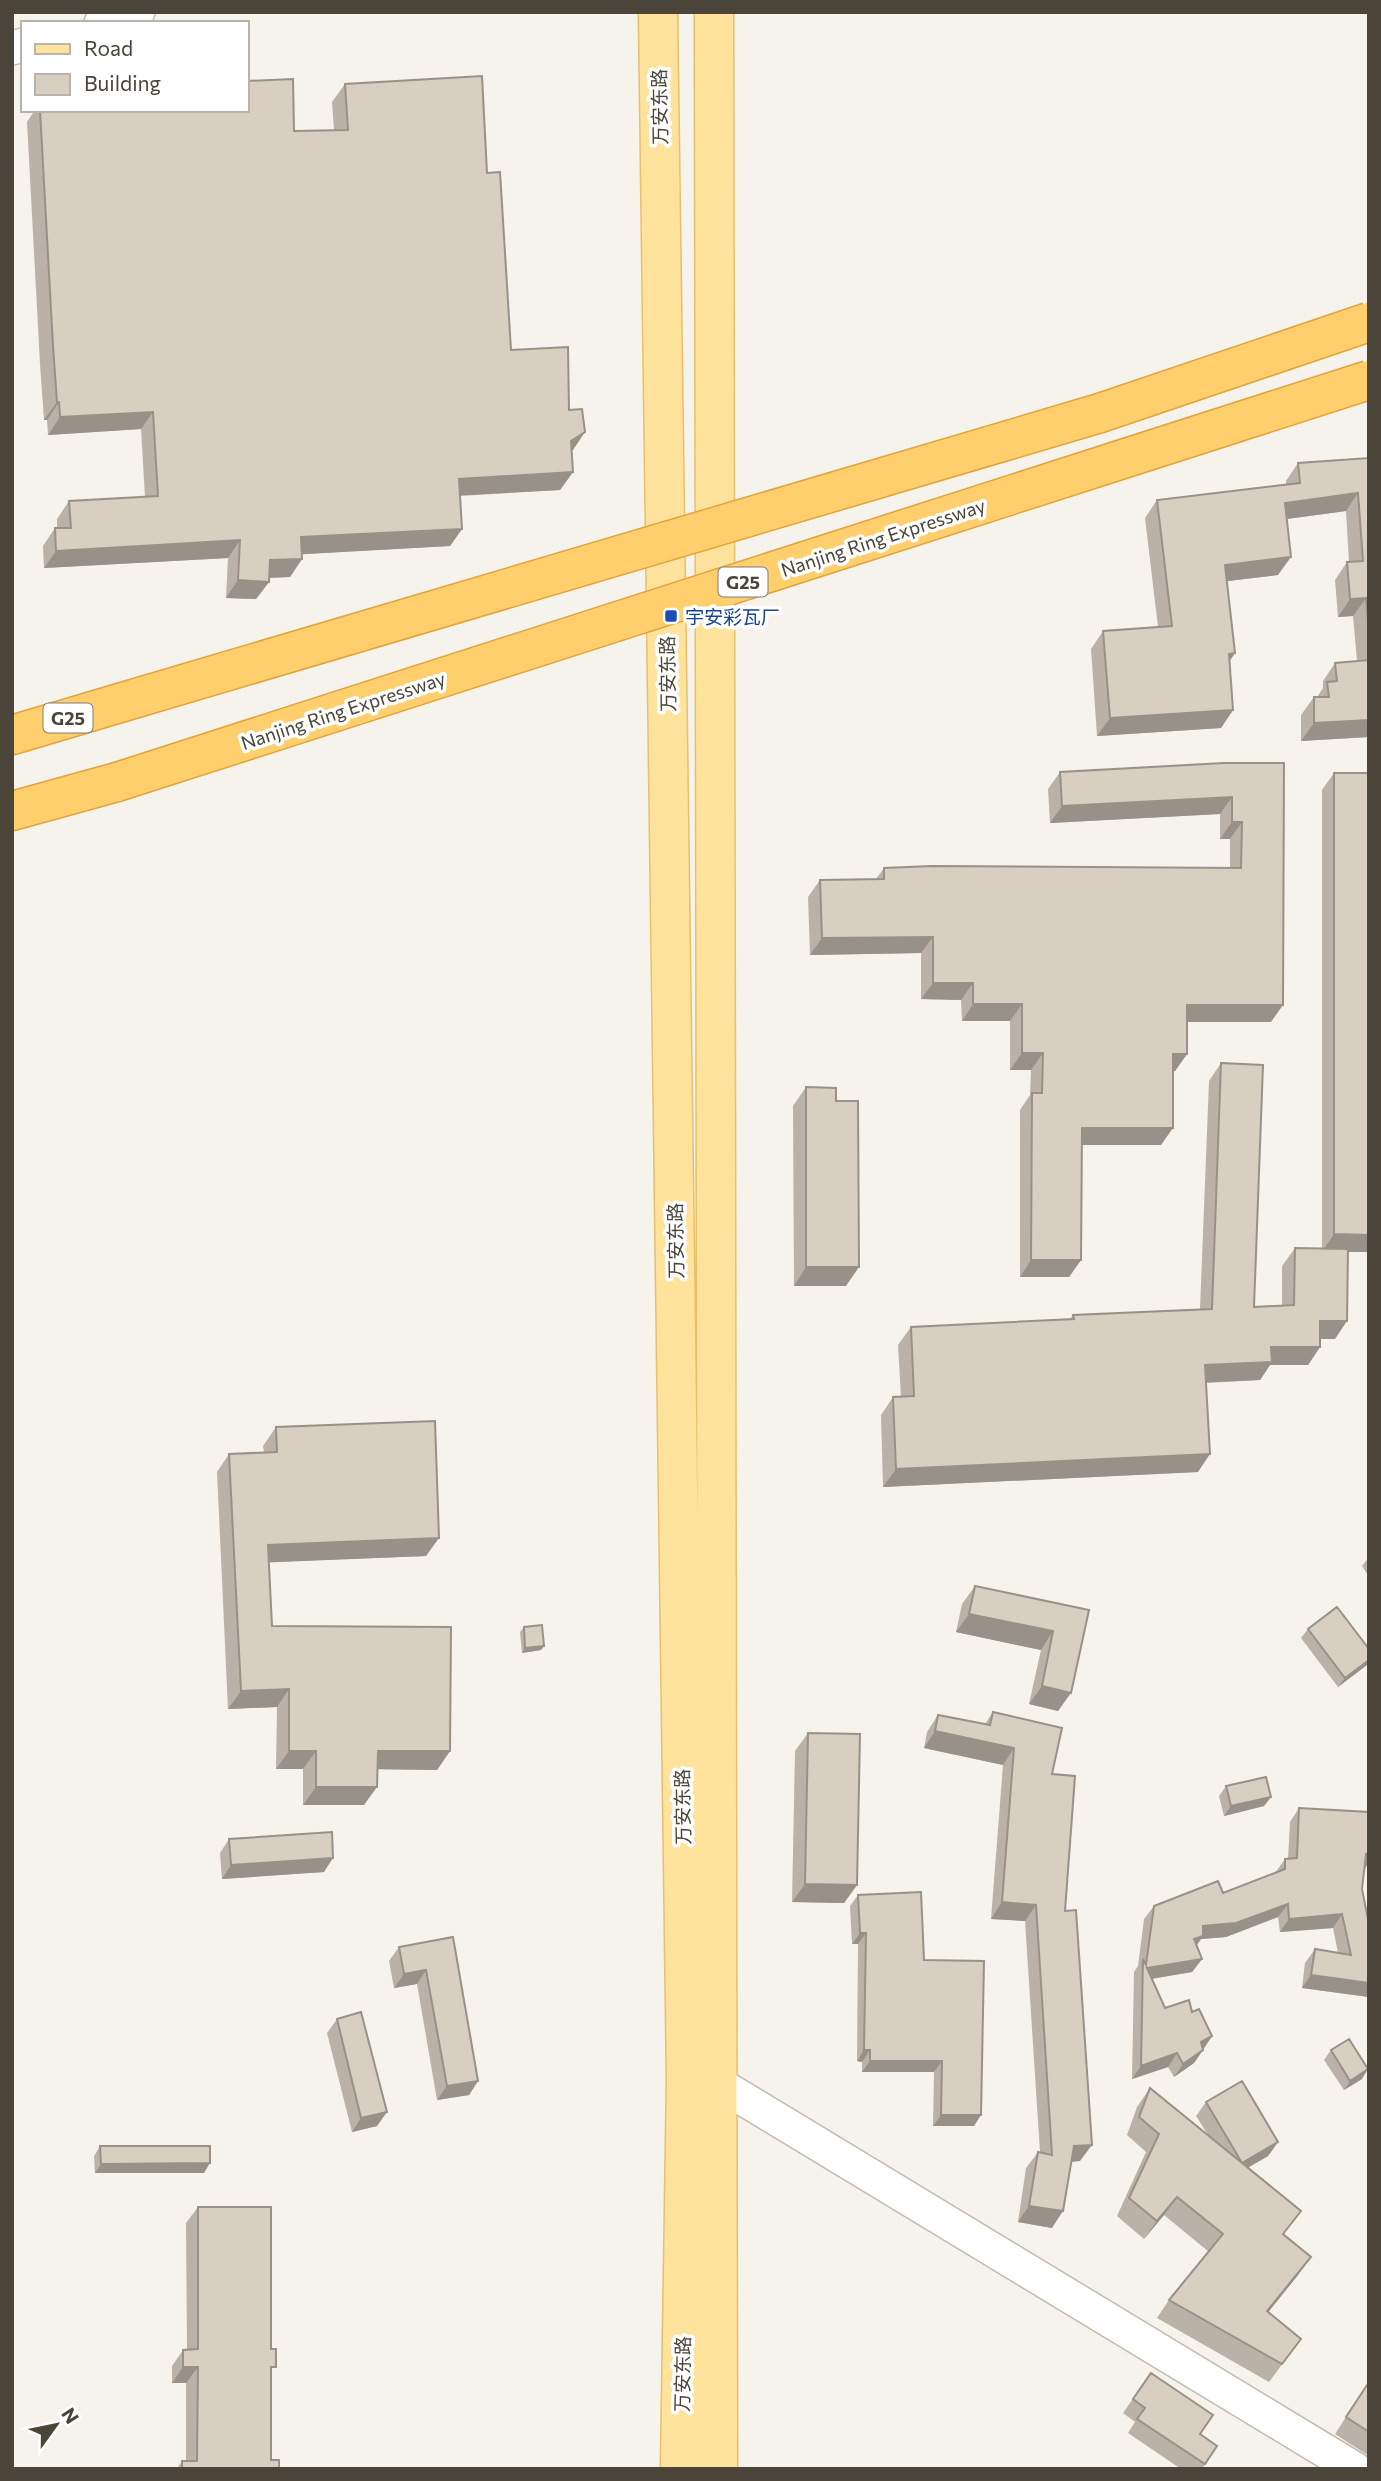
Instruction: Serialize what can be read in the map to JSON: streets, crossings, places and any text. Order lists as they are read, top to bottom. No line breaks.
{"streets":{"highway":["Nanjing Ring Expressway","G25"],"main road":["万安东路"]},"places":{"transit":["宇安彩瓦厂"]},"legend":["Road","Building"],"north":"top right"}
